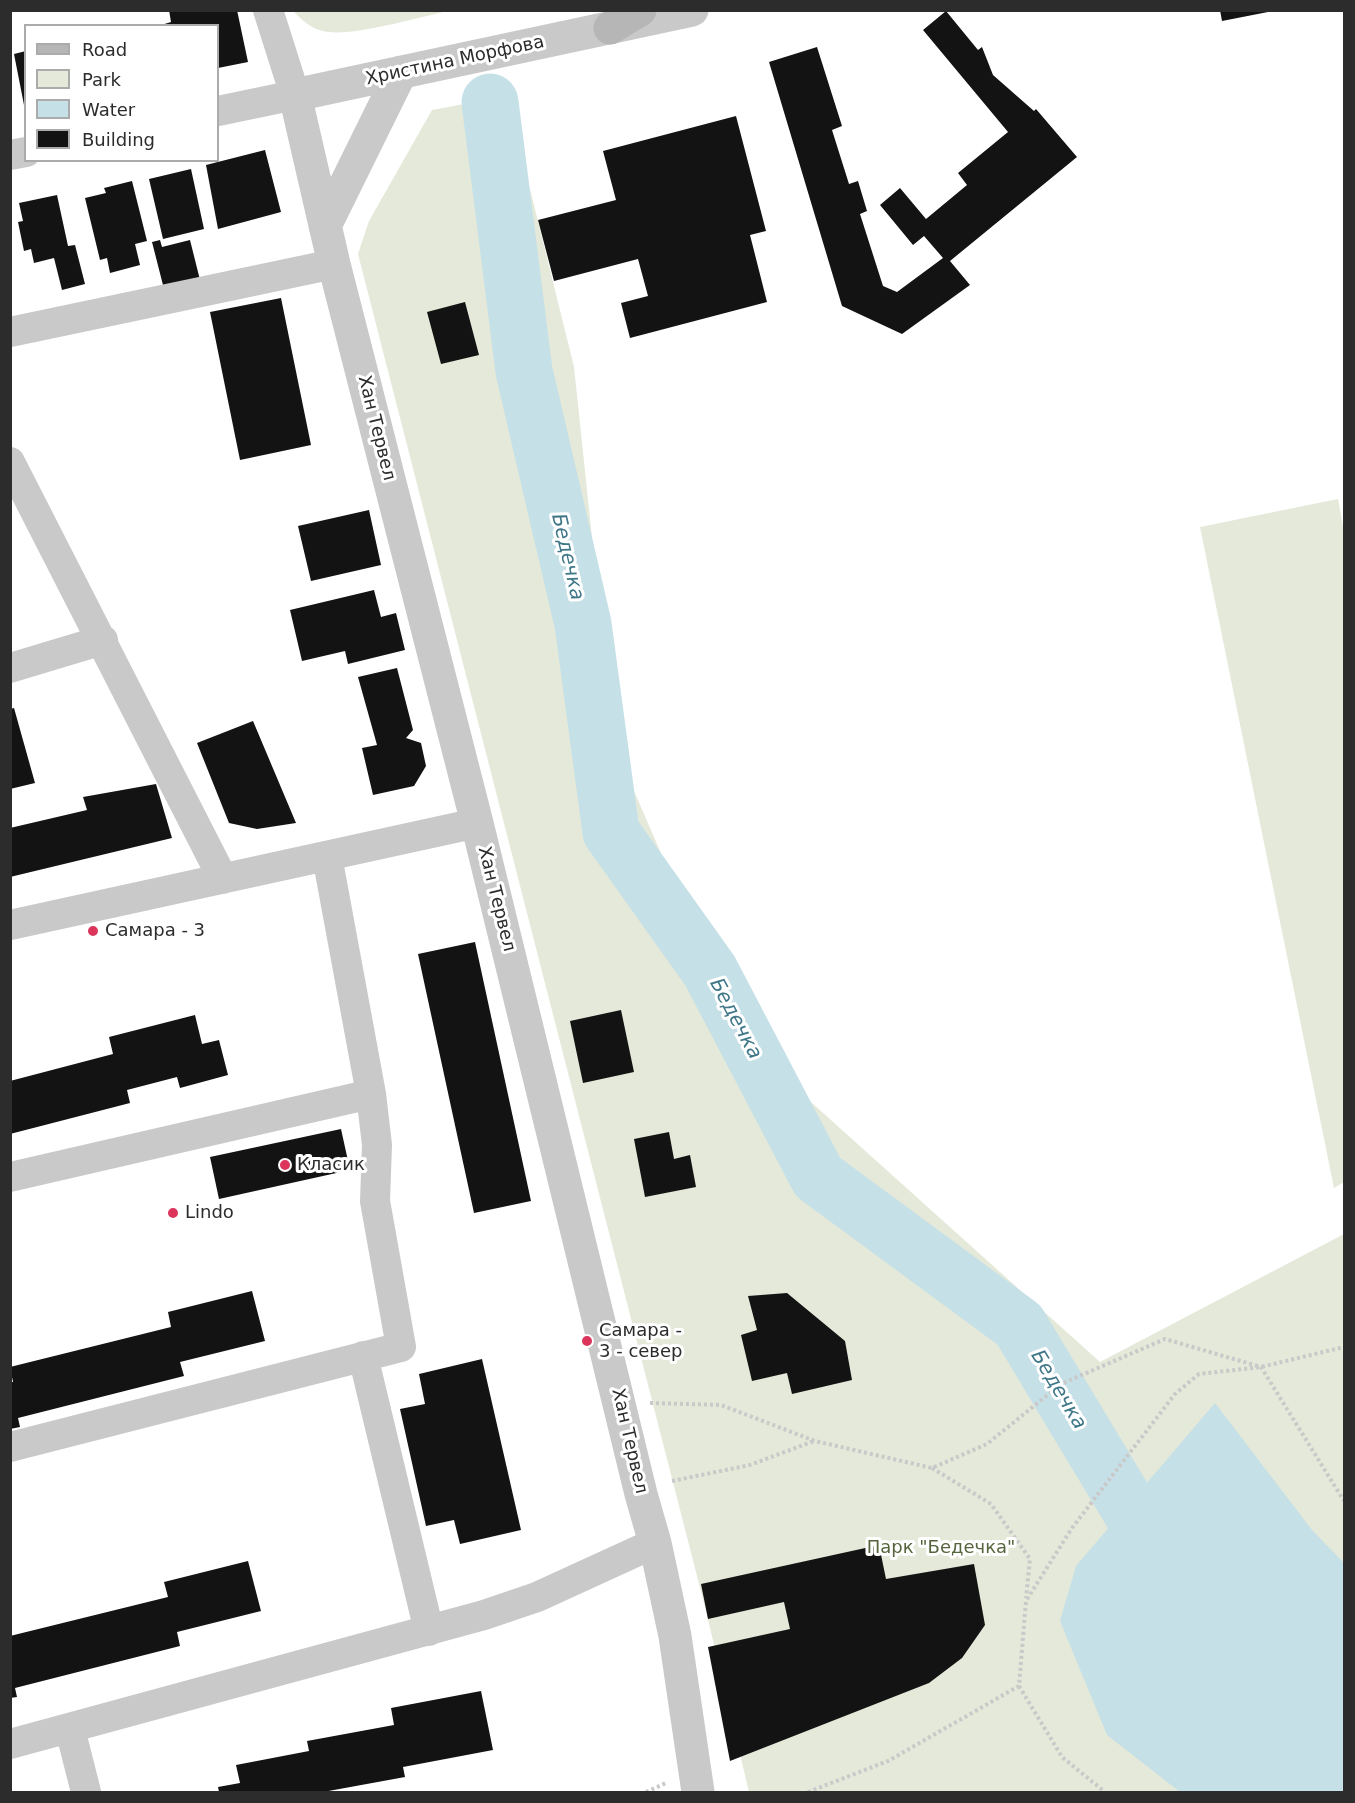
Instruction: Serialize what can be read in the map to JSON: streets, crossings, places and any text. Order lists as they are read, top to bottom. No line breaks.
{"streets":{"street":["Христина Морфова","Хан Тервел"]},"crossings":[["Христина Морфова","Хан Тервел"]],"water":["Бедечка"],"parks":["Парк \"Бедечка\""],"places":["Самара - 3","Класик","Lindo","Самара - 3 - север"],"legend":["Road","Park","Water","Building"]}
